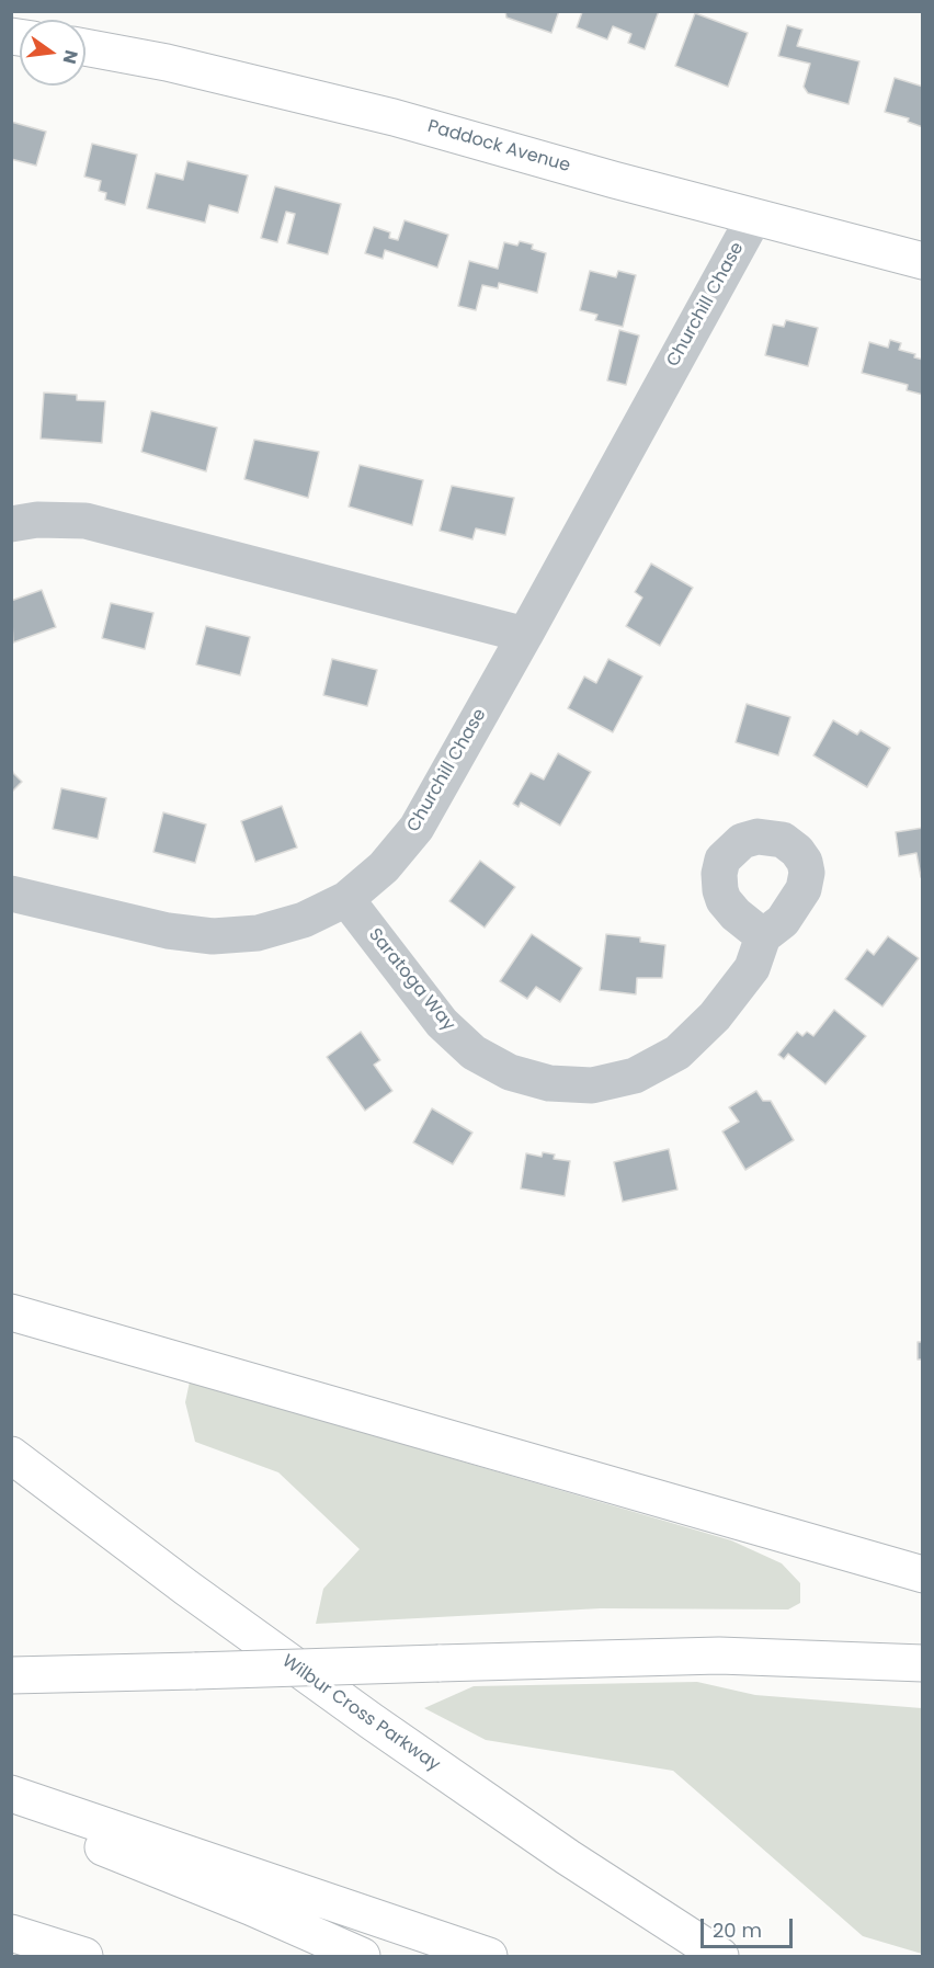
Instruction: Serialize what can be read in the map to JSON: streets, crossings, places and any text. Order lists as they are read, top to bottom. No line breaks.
{"streets":{"main road":["Paddock Avenue","Wilbur Cross Parkway"],"street":["Churchill Chase","Saratoga Way"]},"crossings":[["Paddock Avenue","Churchill Chase"],["Churchill Chase","Saratoga Way"]],"scale_bar":"20 m","north":"right"}
